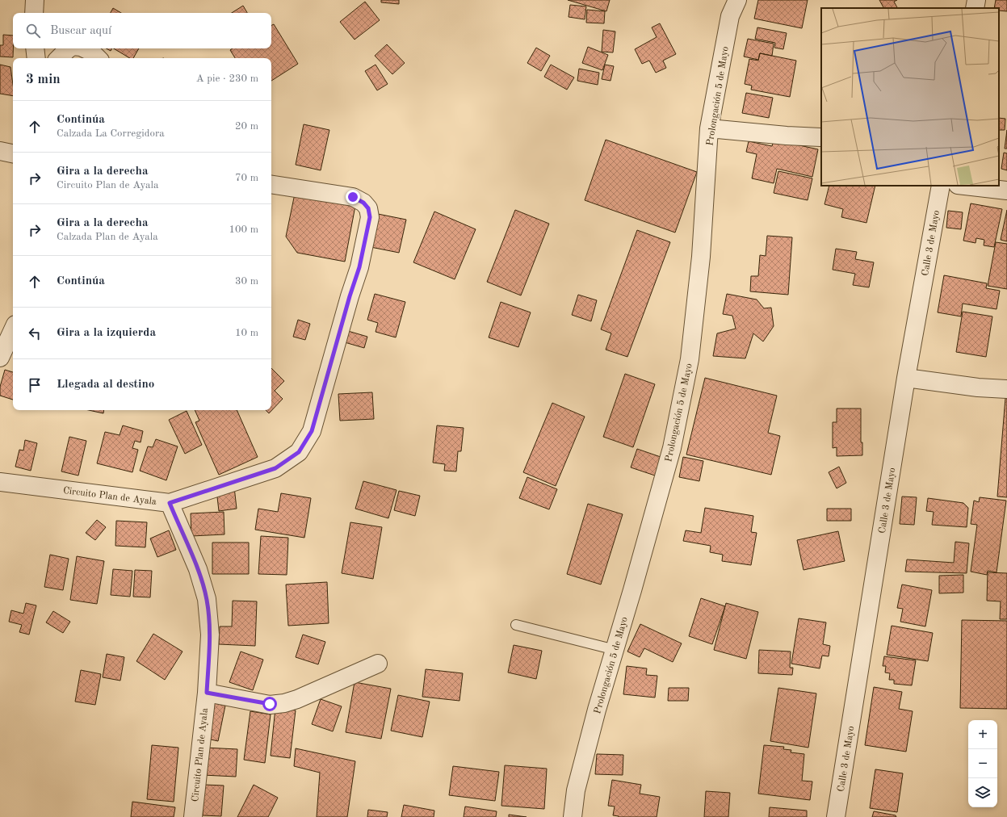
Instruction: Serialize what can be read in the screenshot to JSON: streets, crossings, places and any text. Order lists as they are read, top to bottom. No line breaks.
{"streets":{"street":["Prolongación 5 de Mayo","Calle 3 de Mayo","Circuito Plan de Ayala"]},"page":{"search":"Buscar aquí","heading":["3 min","A pie · 230 m"],"list":[["Continúa","Calzada La Corregidora","20 m"],["Gira a la derecha","Circuito Plan de Ayala","70 m"],["Gira a la derecha","Calzada Plan de Ayala","100 m"],["Continúa","30 m"],["Gira a la izquierda","10 m"],"Llegada al destino"],"map_buttons":["+","−"]}}
